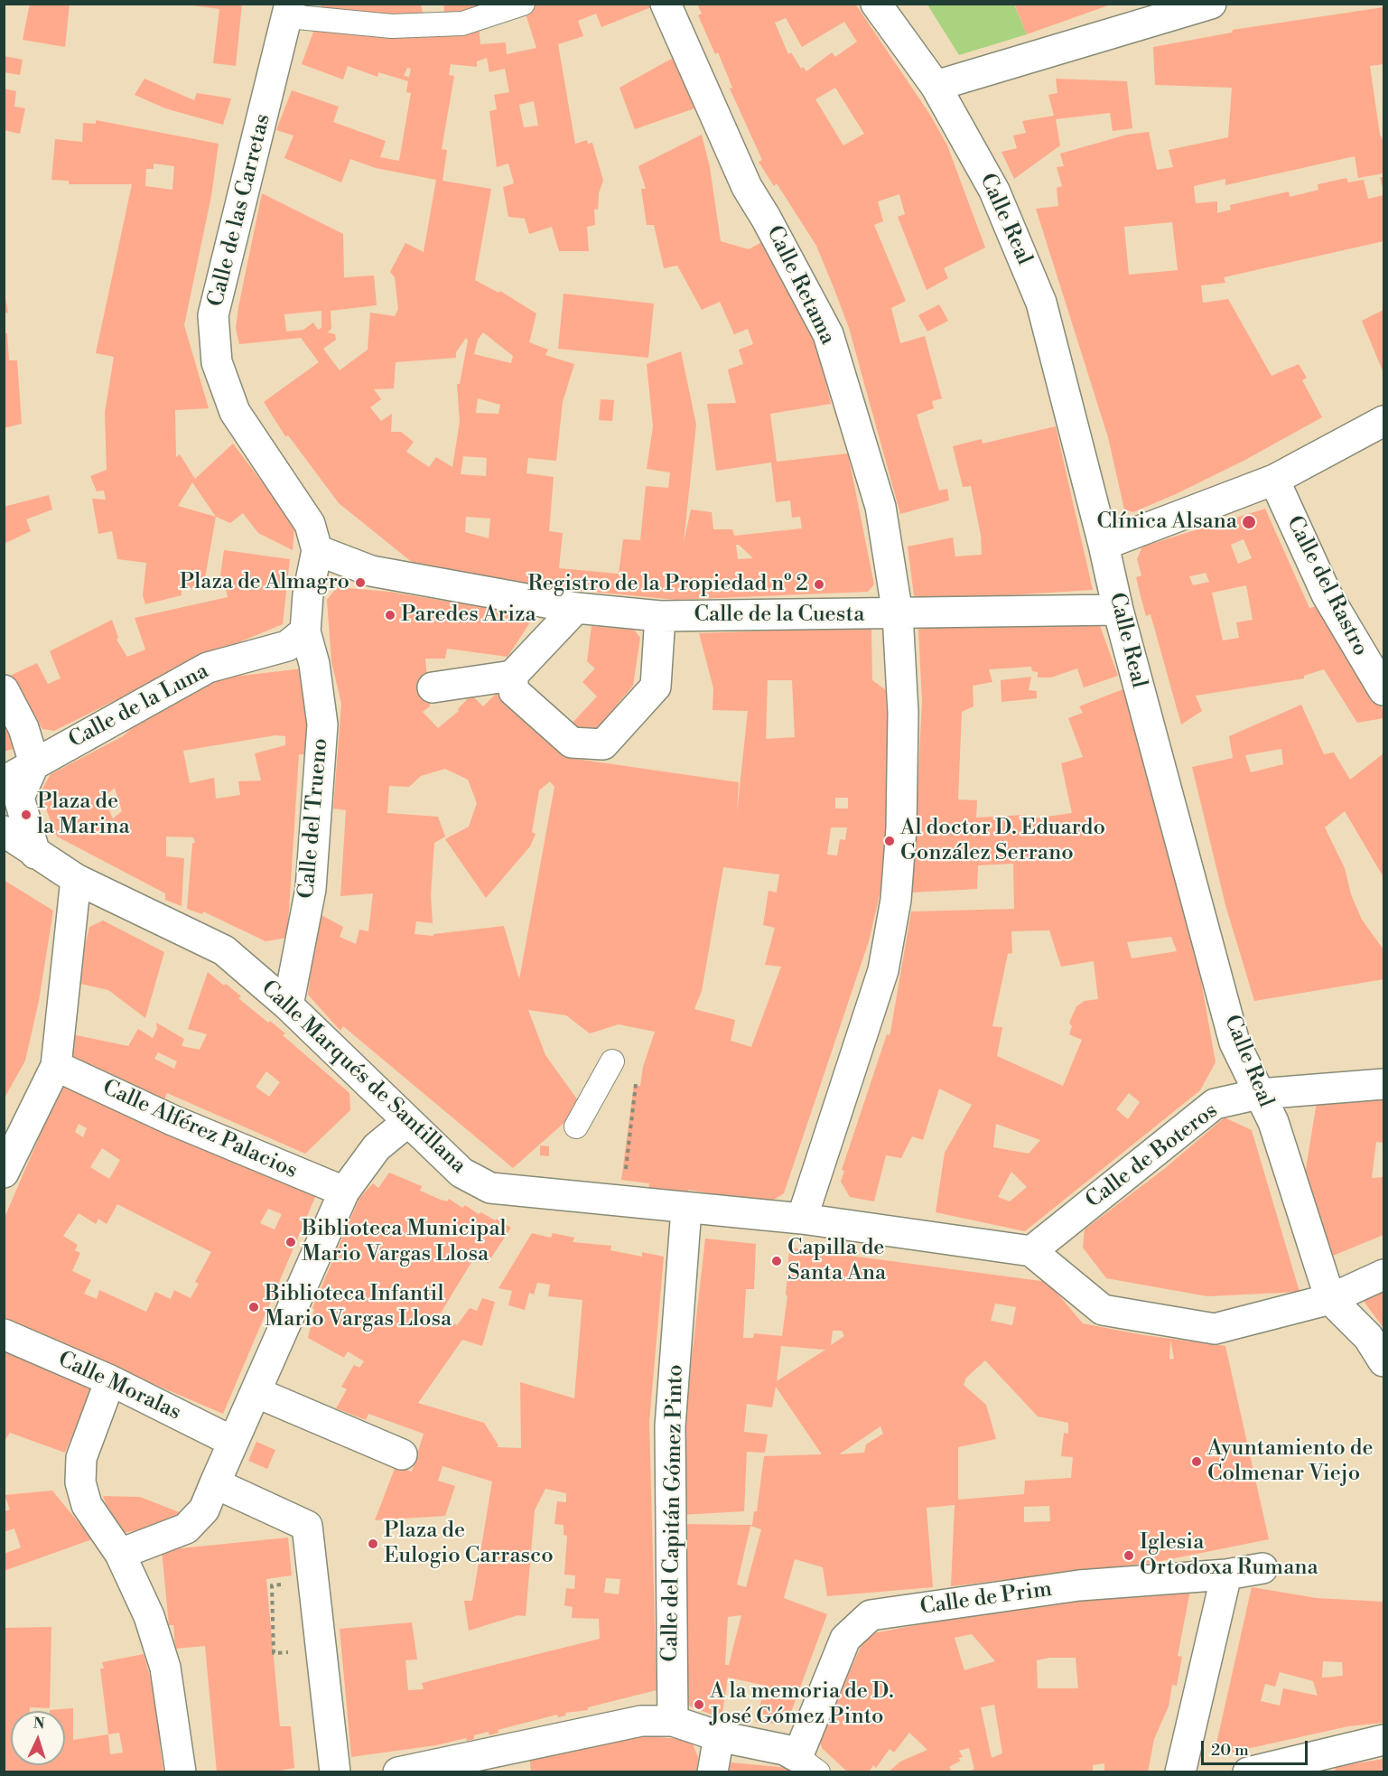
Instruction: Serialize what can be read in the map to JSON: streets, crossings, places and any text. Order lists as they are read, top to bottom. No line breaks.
{"streets":{"street":["Calle de las Carretas","Calle Real","Calle Retama","Calle del Rastro","Calle de la Cuesta","Calle de la Luna","Calle del Trueno","Calle Marqués de Santillana","Calle Alférez Palacios","Calle de Boteros","Calle Moralas","Calle del Capitán Gómez Pinto","Calle de Prim"]},"crossings":[["Calle de las Carretas","Calle de la Cuesta"],["Calle Real","Calle de la Cuesta"],["Calle Real","Calle de Boteros"],["Calle Retama","Calle de la Cuesta"],["Calle Retama","Calle Marqués de Santillana"],["Calle de la Luna","Calle del Trueno"],["Calle del Trueno","Calle Marqués de Santillana"],["Calle Marqués de Santillana","Calle de Boteros"],["Calle Marqués de Santillana","Calle del Capitán Gómez Pinto"]],"places":["Clínica Alsana","Plaza de Almagro","Registro de la Propiedad nº 2","Paredes Ariza","Plaza de la Marina","Al doctor D. Eduardo González Serrano","Biblioteca Municipal Mario Vargas Llosa","Capilla de Santa Ana","Biblioteca Infantil Mario Vargas Llosa","Ayuntamiento de Colmenar Viejo","Plaza de Eulogio Carrasco","Iglesia Ortodoxa Rumana","A la memoria de D. José Gómez Pinto"],"scale_bar":"20 m","north":"top"}
